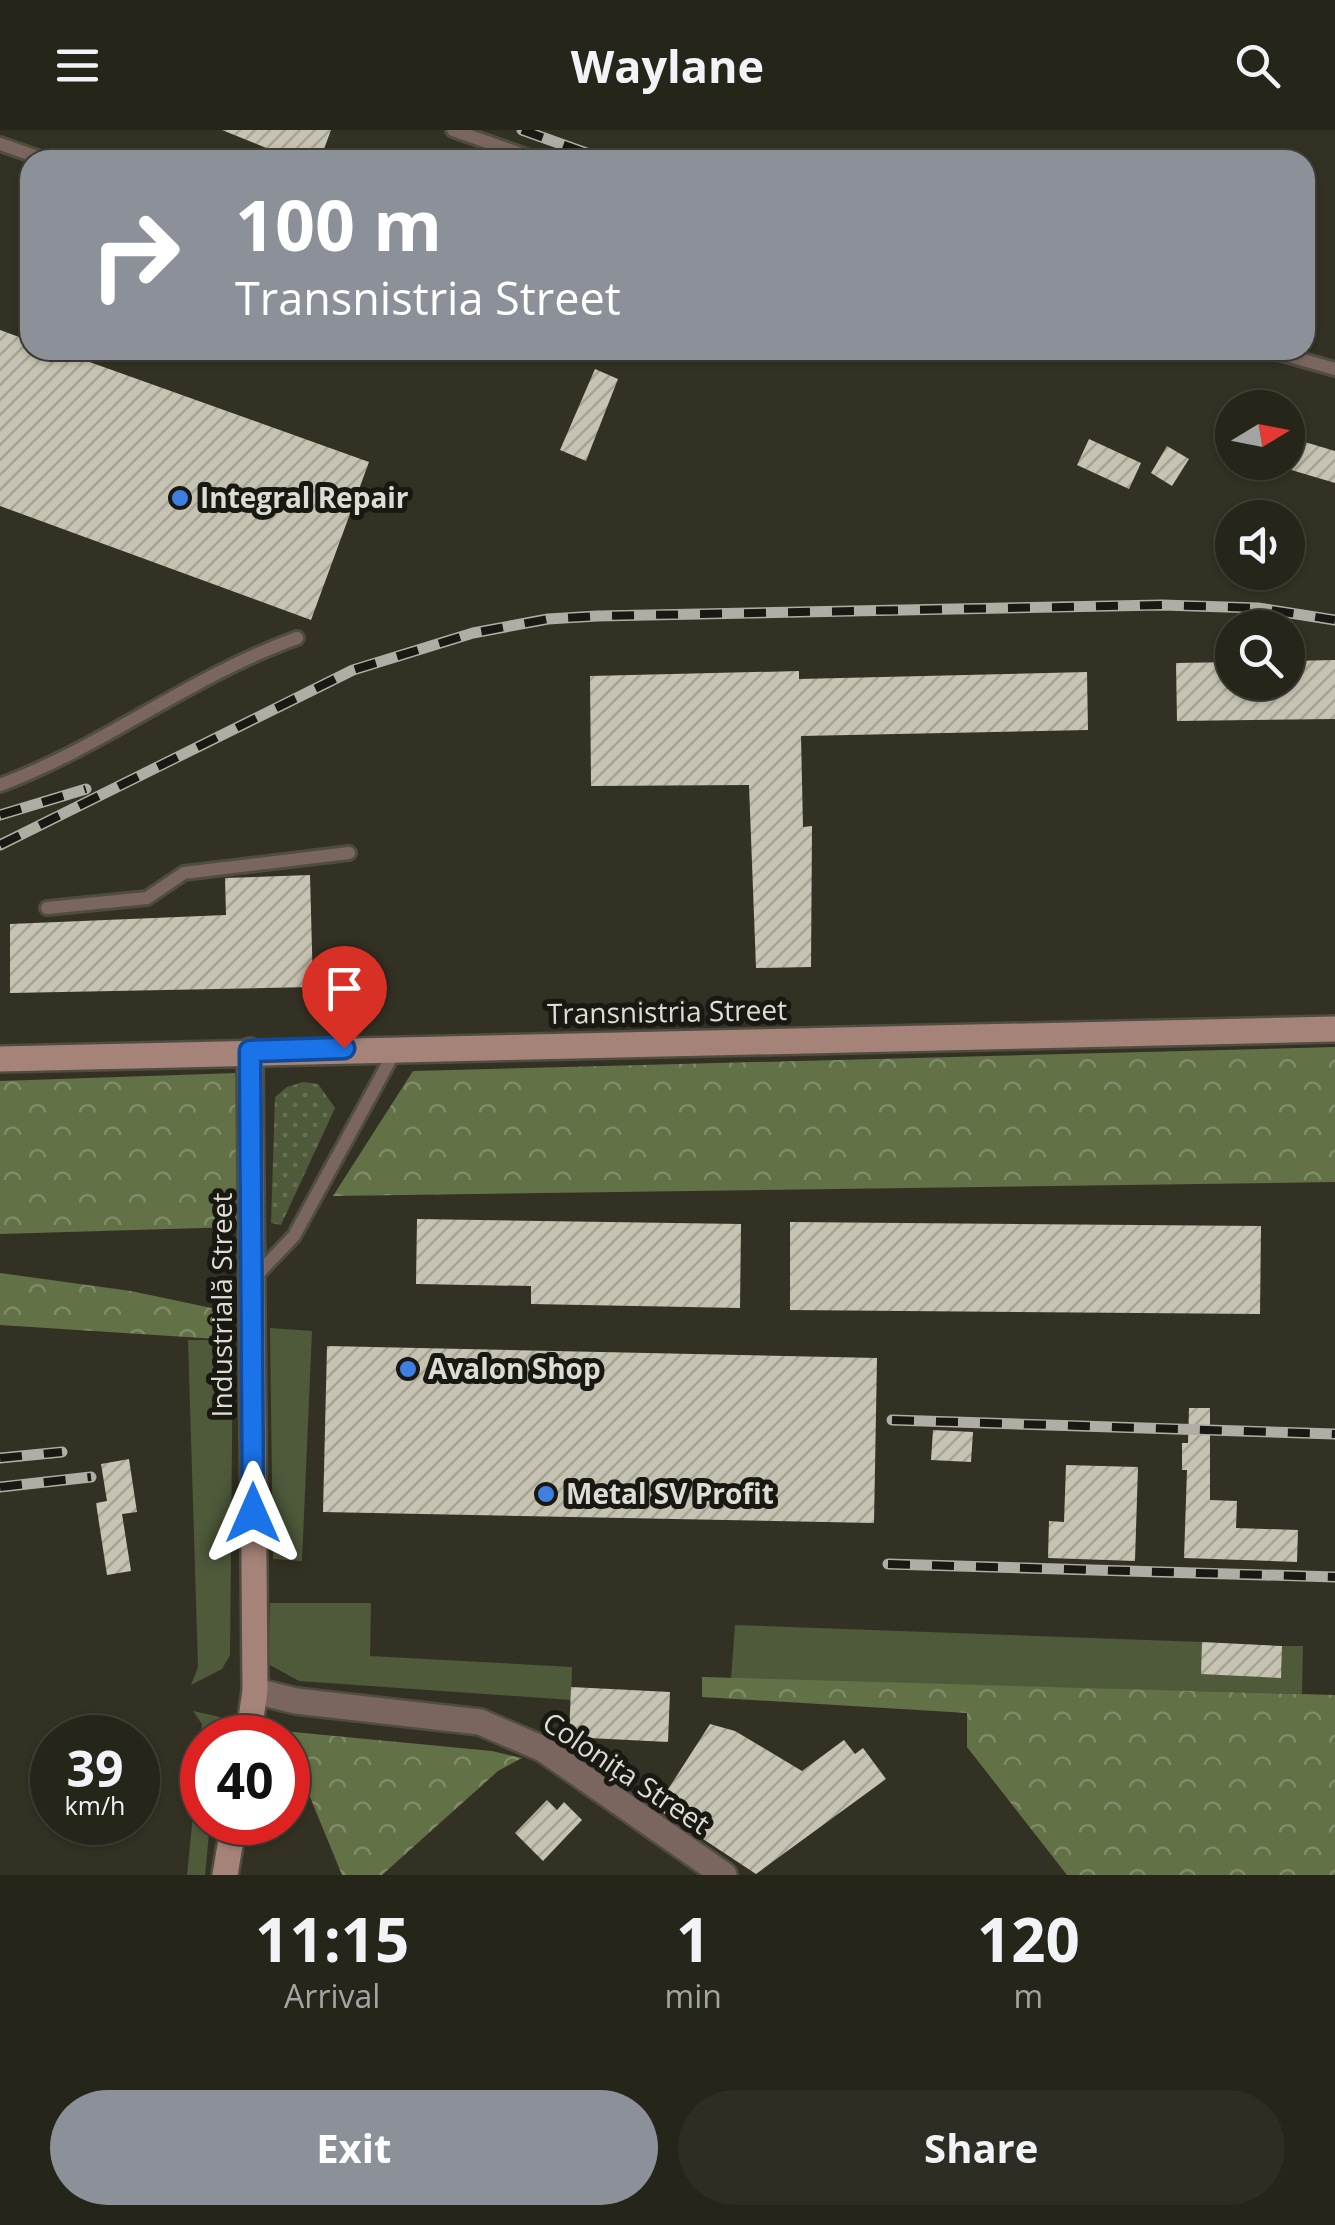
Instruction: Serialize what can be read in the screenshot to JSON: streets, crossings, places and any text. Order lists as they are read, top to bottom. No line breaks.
{"streets":{"street":["Transnistria Street","Industrială Street","Colonița Street"]},"crossings":[["Transnistria Street","Industrială Street"],["Industrială Street","Colonița Street"]],"places":["Integral Repair","Avalon Shop","Metal SV Profit"],"north":"right","page":{"header":"Waylane","turn":["100 m","Transnistria Street"],"speed":"39 km/h","limit":"40","eta":["11:15","Arrival","1","min","120","m"],"buttons":["Exit","Share"]}}
